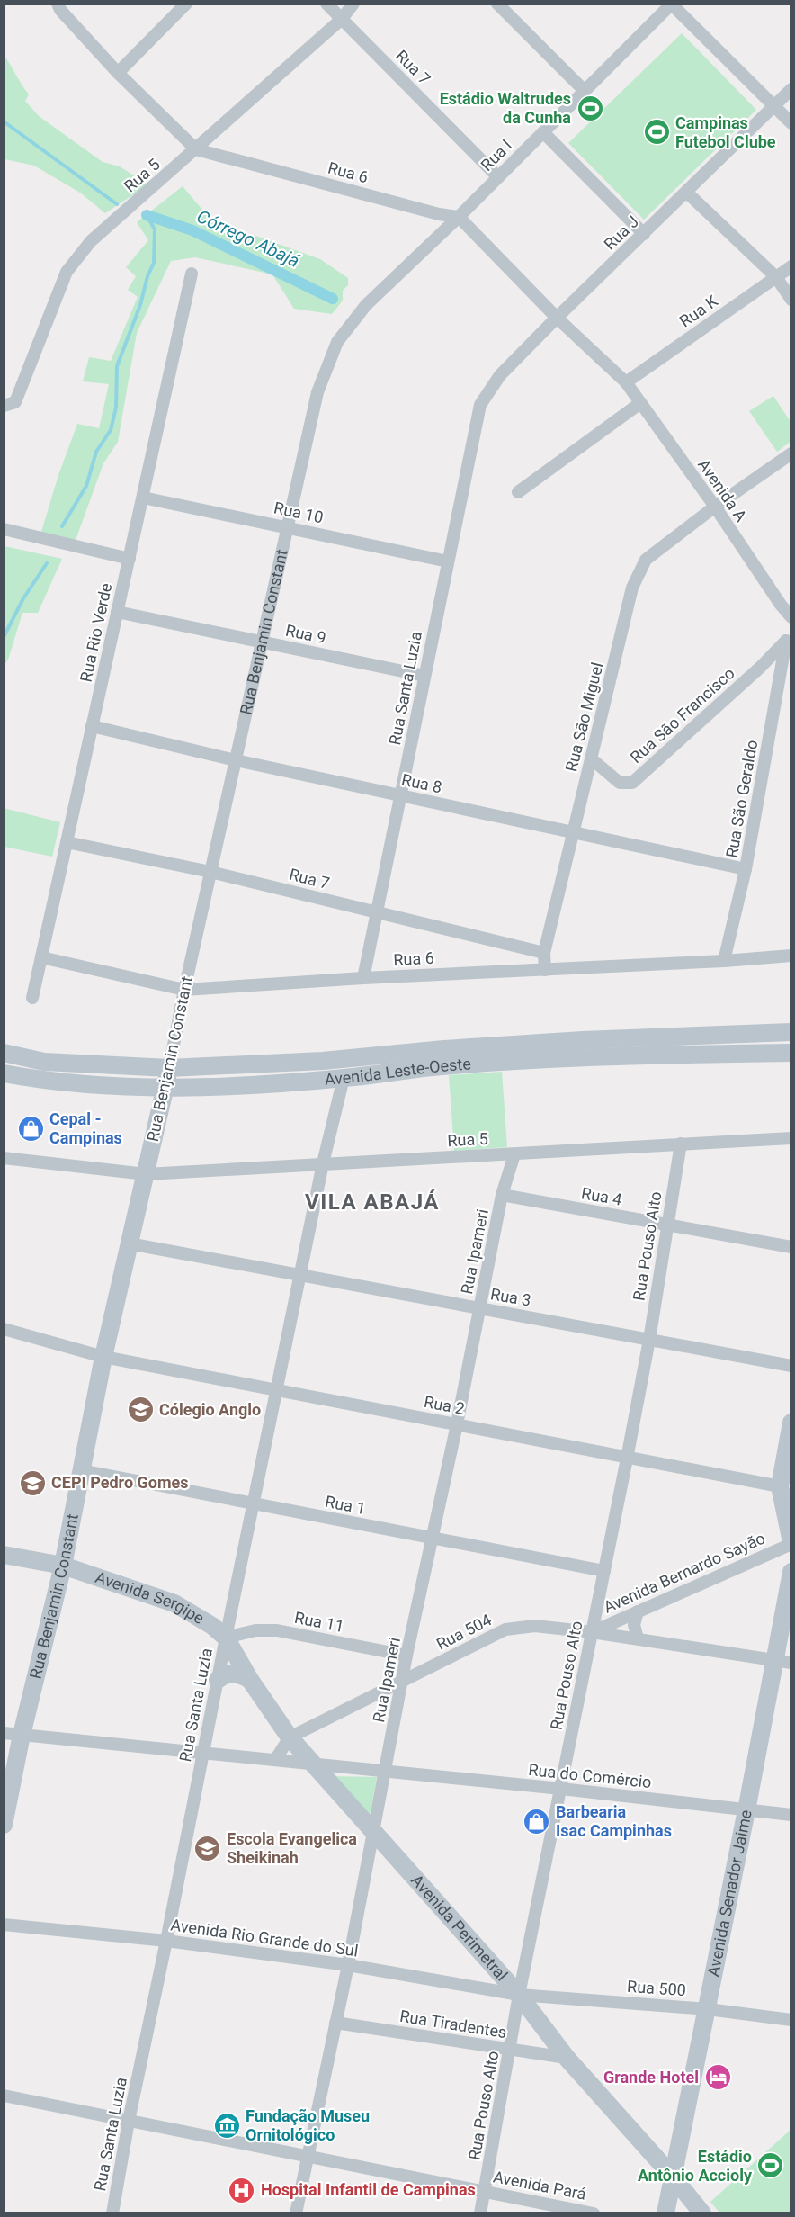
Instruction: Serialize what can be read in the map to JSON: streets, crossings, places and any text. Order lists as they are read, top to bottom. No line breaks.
{"streets":{"street":["Rua 7","Rua l","Rua 6","Rua 5","Rua J","Rua K","Avenida A","Rua 10","Rua Benjamin Constant","Rua Rio Verde","Rua 9","Rua Santa Luzia","Rua São Francisco","Rua São Miguel","Rua 8","Rua São Geraldo","Avenida Leste-Oeste","Rua 4","Rua Pouso Alto","Rua Ipameri","Rua 3","Rua 2","Rua 1","Avenida Bernardo Sayão","Avenida Sergipe","Rua 11","Rua 504","Rua do Comércio","Avenida Senador Jaime","Avenida Perimetral","Avenida Rio Grande do Sul","Rua 500","Rua Tiradentes","Avenida Pará"]},"crossings":[["Rua 7","Rua l"],["Rua 7","Rua 5"],["Rua 7","Rua Benjamin Constant"],["Rua 7","Rua Rio Verde"],["Rua 7","Rua Santa Luzia"],["Rua 7","Rua São Miguel"],["Rua l","Rua 6"],["Rua l","Rua Benjamin Constant"],["Rua 6","Rua 5"],["Rua 6","Rua Benjamin Constant"],["Rua 6","Rua Rio Verde"],["Rua 6","Rua Santa Luzia"],["Rua 6","Rua São Miguel"],["Rua 6","Rua São Geraldo"],["Rua 5","Rua Benjamin Constant"],["Rua 5","Rua Santa Luzia"],["Rua 5","Rua Pouso Alto"],["Rua 5","Rua Ipameri"],["Rua J","Rua Santa Luzia"],["Rua K","Avenida A"],["Avenida A","Rua São Miguel"],["Rua 10","Rua Benjamin Constant"],["Rua 10","Rua Rio Verde"],["Rua 10","Rua Santa Luzia"],["Rua Benjamin Constant","Rua 9"],["Rua Benjamin Constant","Rua 8"],["Rua Benjamin Constant","Avenida Leste-Oeste"],["Rua Benjamin Constant","Rua 3"],["Rua Benjamin Constant","Rua 2"],["Rua Benjamin Constant","Rua 1"],["Rua Benjamin Constant","Avenida Sergipe"],["Rua Benjamin Constant","Rua do Comércio"],["Rua Rio Verde","Rua 9"],["Rua Rio Verde","Rua 8"],["Rua 9","Rua Santa Luzia"],["Rua Santa Luzia","Rua 8"],["Rua Santa Luzia","Avenida Leste-Oeste"],["Rua Santa Luzia","Rua 3"],["Rua Santa Luzia","Rua 2"],["Rua Santa Luzia","Rua 1"],["Rua Santa Luzia","Avenida Sergipe"],["Rua Santa Luzia","Rua 11"],["Rua Santa Luzia","Rua do Comércio"],["Rua Santa Luzia","Avenida Perimetral"],["Rua Santa Luzia","Avenida Rio Grande do Sul"],["Rua Santa Luzia","Avenida Pará"],["Rua São Francisco","Rua São Miguel"],["Rua São Francisco","Rua São Geraldo"],["Rua São Miguel","Rua 8"],["Rua 8","Rua São Geraldo"],["Rua 4","Rua Pouso Alto"],["Rua 4","Rua Ipameri"],["Rua Pouso Alto","Rua 3"],["Rua Pouso Alto","Rua 2"],["Rua Pouso Alto","Rua 1"],["Rua Pouso Alto","Avenida Bernardo Sayão"],["Rua Pouso Alto","Rua 504"],["Rua Pouso Alto","Rua do Comércio"],["Rua Pouso Alto","Avenida Perimetral"],["Rua Pouso Alto","Avenida Rio Grande do Sul"],["Rua Pouso Alto","Rua 500"],["Rua Pouso Alto","Rua Tiradentes"],["Rua Pouso Alto","Avenida Pará"],["Rua Ipameri","Rua 3"],["Rua Ipameri","Rua 2"],["Rua Ipameri","Rua 1"],["Rua Ipameri","Rua 11"],["Rua Ipameri","Rua 504"],["Rua Ipameri","Rua do Comércio"],["Rua Ipameri","Avenida Perimetral"],["Rua Ipameri","Avenida Rio Grande do Sul"],["Rua Ipameri","Rua Tiradentes"],["Rua Ipameri","Avenida Pará"],["Avenida Bernardo Sayão","Rua 504"],["Avenida Sergipe","Rua 11"],["Avenida Sergipe","Avenida Perimetral"],["Rua 11","Avenida Perimetral"],["Rua 504","Avenida Senador Jaime"],["Rua 504","Avenida Perimetral"],["Rua do Comércio","Avenida Senador Jaime"],["Rua do Comércio","Avenida Perimetral"],["Avenida Senador Jaime","Avenida Perimetral"],["Avenida Senador Jaime","Rua 500"],["Avenida Perimetral","Avenida Rio Grande do Sul"],["Avenida Perimetral","Rua 500"],["Avenida Perimetral","Rua Tiradentes"],["Avenida Rio Grande do Sul","Rua 500"]],"districts":["VILA ABAJÁ"],"water":["Córrego Abajá"],"places":{"sports":["Estádio Waltrudes da Cunha","Campinas Futebol Clube","Estádio Antônio Accioly"],"shop":["Cepal - Campinas","Barbearia Isac Campinhas"],"school or university":["Cólegio Anglo","CEPI Pedro Gomes","Escola Evangelica Sheikinah"],"hotel":["Grande Hotel"],"museum":["Fundação Museu Ornitológico"],"hospital":["Hospital Infantil de Campinas"]}}
